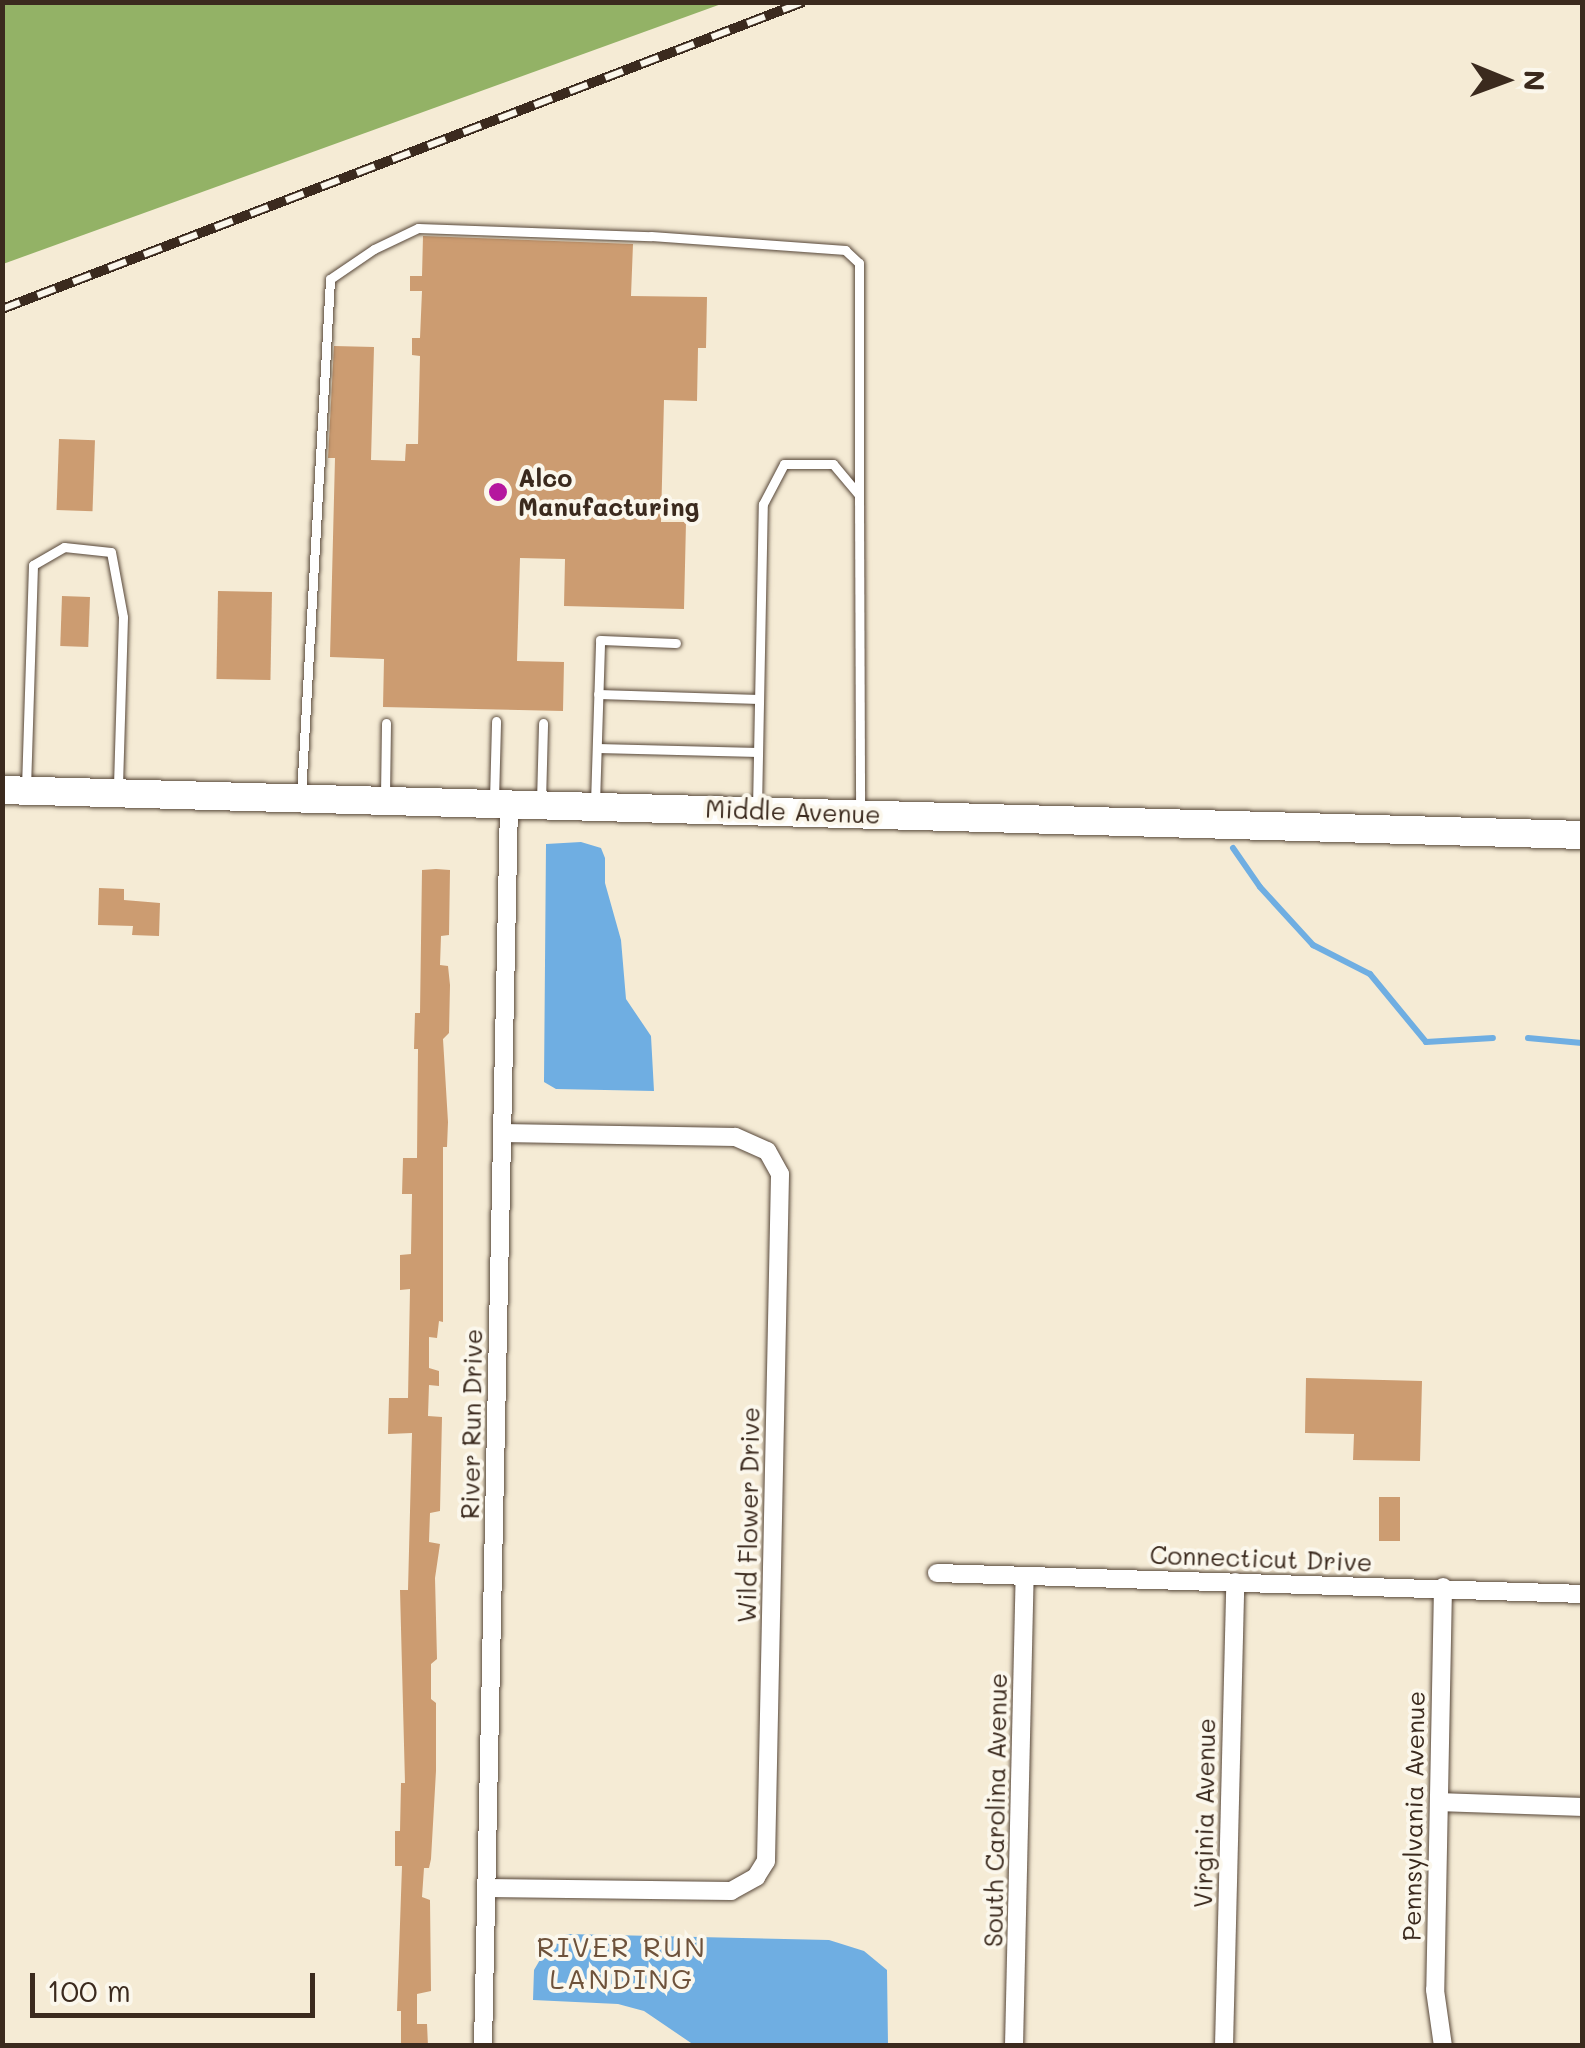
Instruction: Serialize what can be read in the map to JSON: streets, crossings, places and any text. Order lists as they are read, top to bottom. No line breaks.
{"streets":{"street":["Middle Avenue","River Run Drive","Wild Flower Drive","Connecticut Drive","South Carolina Avenue","Virginia Avenue","Pennsylvania Avenue"]},"crossings":[["Middle Avenue","River Run Drive"],["River Run Drive","Wild Flower Drive"],["Connecticut Drive","South Carolina Avenue"],["Connecticut Drive","Virginia Avenue"],["Connecticut Drive","Pennsylvania Avenue"]],"districts":["RIVER RUN LANDING"],"places":["Alco Manufacturing"],"scale_bar":"100 m","north":"right"}
